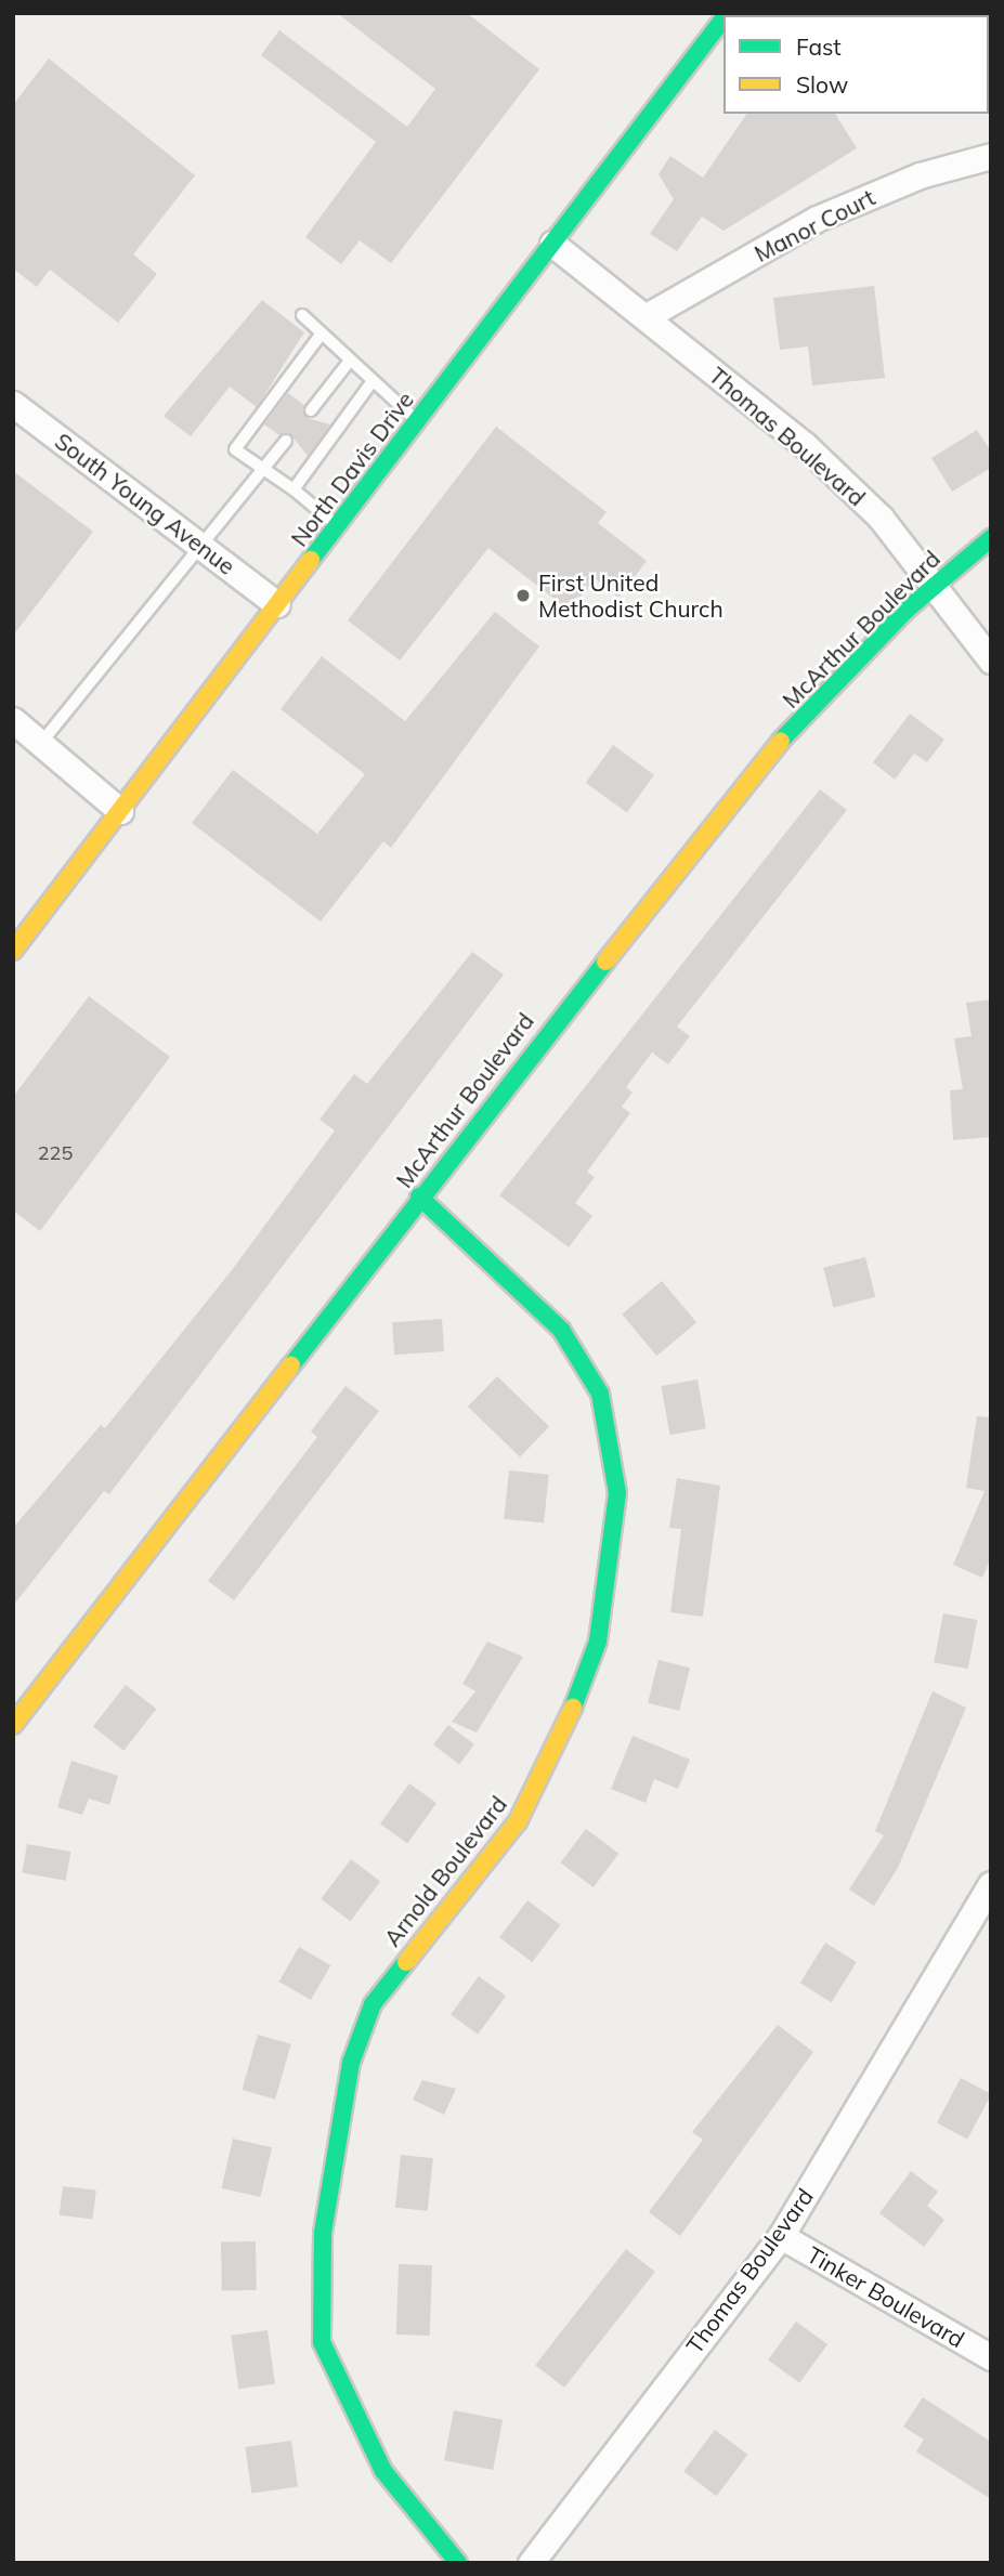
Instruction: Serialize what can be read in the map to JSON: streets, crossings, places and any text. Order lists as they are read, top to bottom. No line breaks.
{"streets":{"street":["Manor Court","Thomas Boulevard","North Davis Drive","South Young Avenue","McArthur Boulevard","Arnold Boulevard","Tinker Boulevard"]},"crossings":[["Manor Court","Thomas Boulevard"],["Thomas Boulevard","North Davis Drive"],["Thomas Boulevard","McArthur Boulevard"],["Thomas Boulevard","Tinker Boulevard"],["North Davis Drive","South Young Avenue"],["McArthur Boulevard","Arnold Boulevard"]],"places":["First United Methodist Church"],"house_numbers":["225"],"legend":["Fast","Slow"]}
